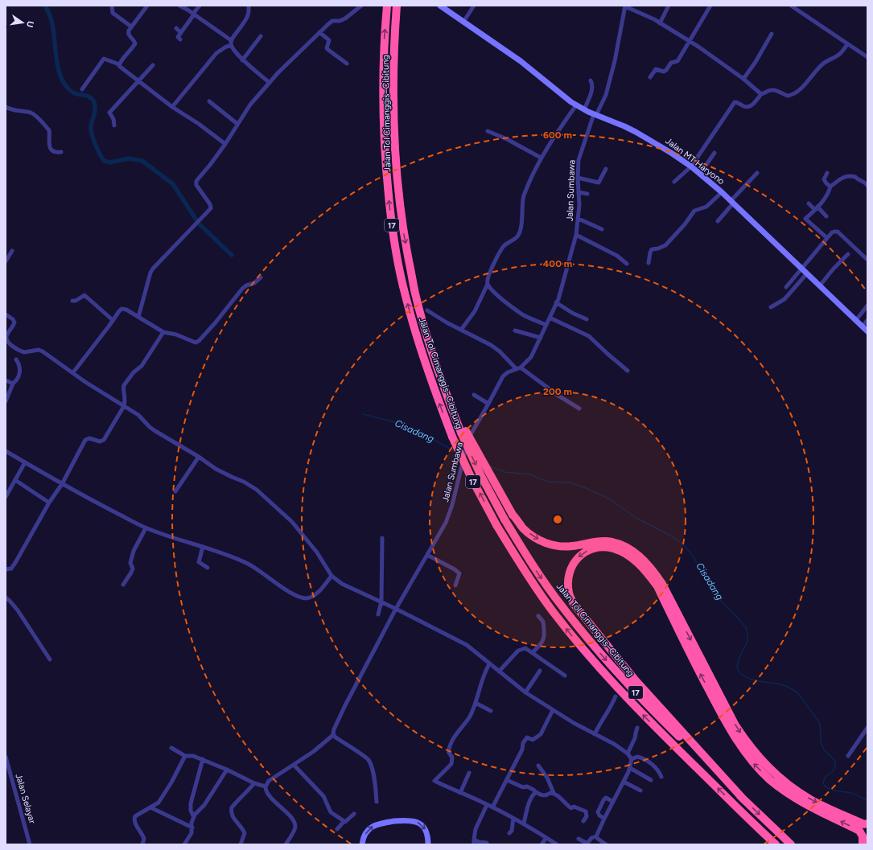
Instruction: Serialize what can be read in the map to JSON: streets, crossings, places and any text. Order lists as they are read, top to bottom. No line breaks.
{"streets":{"highway":["Jalan Tol Cimanggis–Cibitung","17"],"main road":["Jalan MT Haryono"],"street":["Jalan Sumbawa","Jalan Selayar"]},"crossings":[["Jalan MT Haryono","Jalan Sumbawa"]],"water":["Cisadang"],"north":"right","rings":["600 m","400 m","200 m"]}
